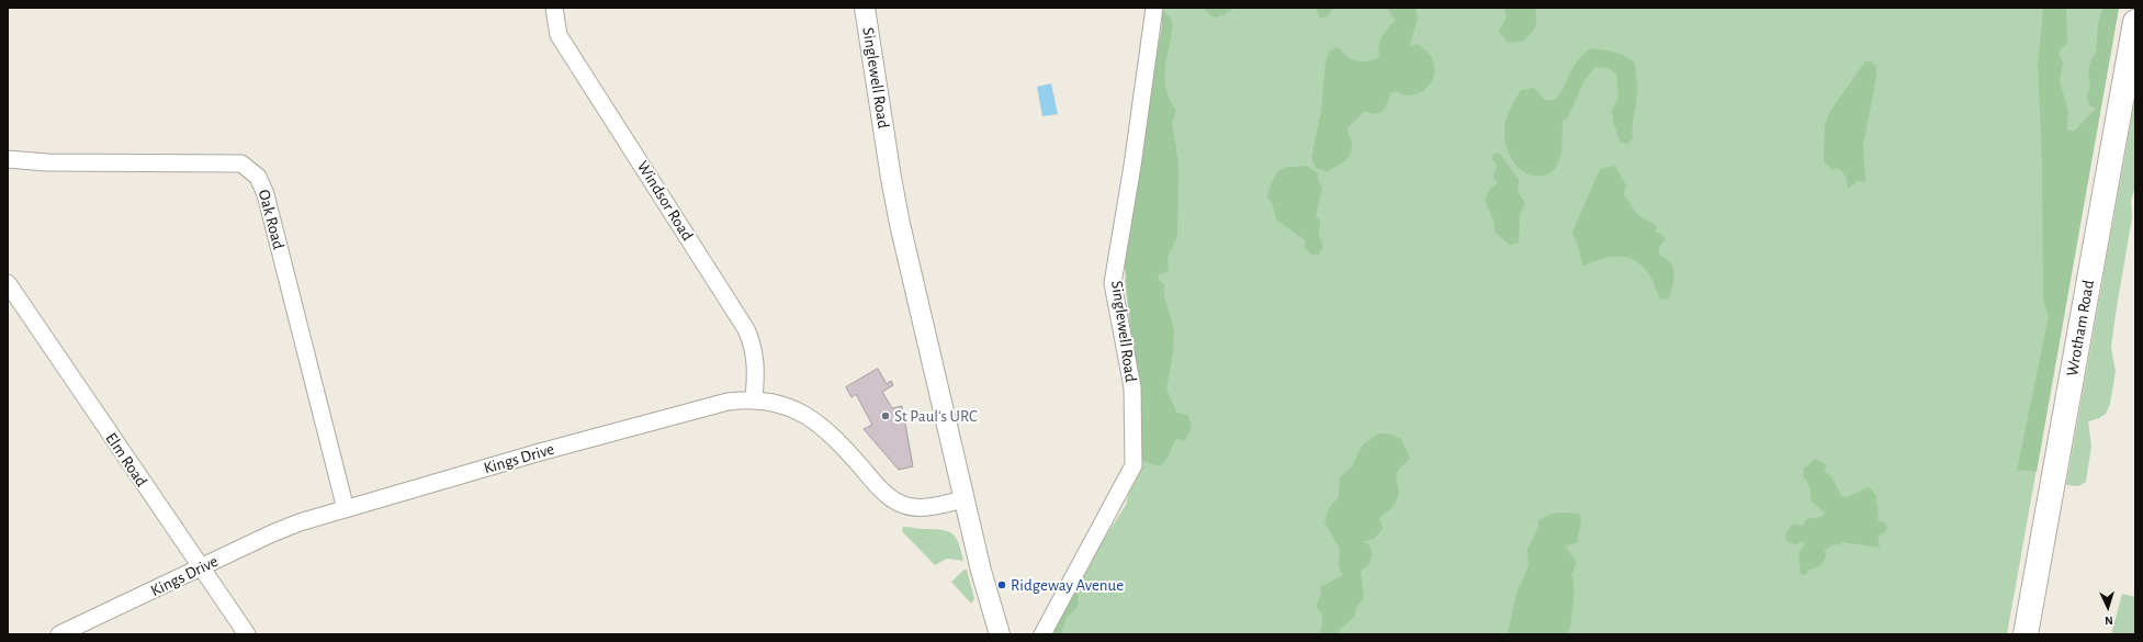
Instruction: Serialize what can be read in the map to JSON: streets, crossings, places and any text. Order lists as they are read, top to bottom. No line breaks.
{"streets":{"main road":["Wrotham Road"],"street":["Singlewell Road","Windsor Road","Oak Road","Kings Drive","Elm Road"]},"crossings":[["Singlewell Road","Kings Drive"],["Windsor Road","Kings Drive"],["Oak Road","Kings Drive"],["Kings Drive","Elm Road"]],"places":["St Paul's URC","Ridgeway Avenue"],"north":"bottom"}
